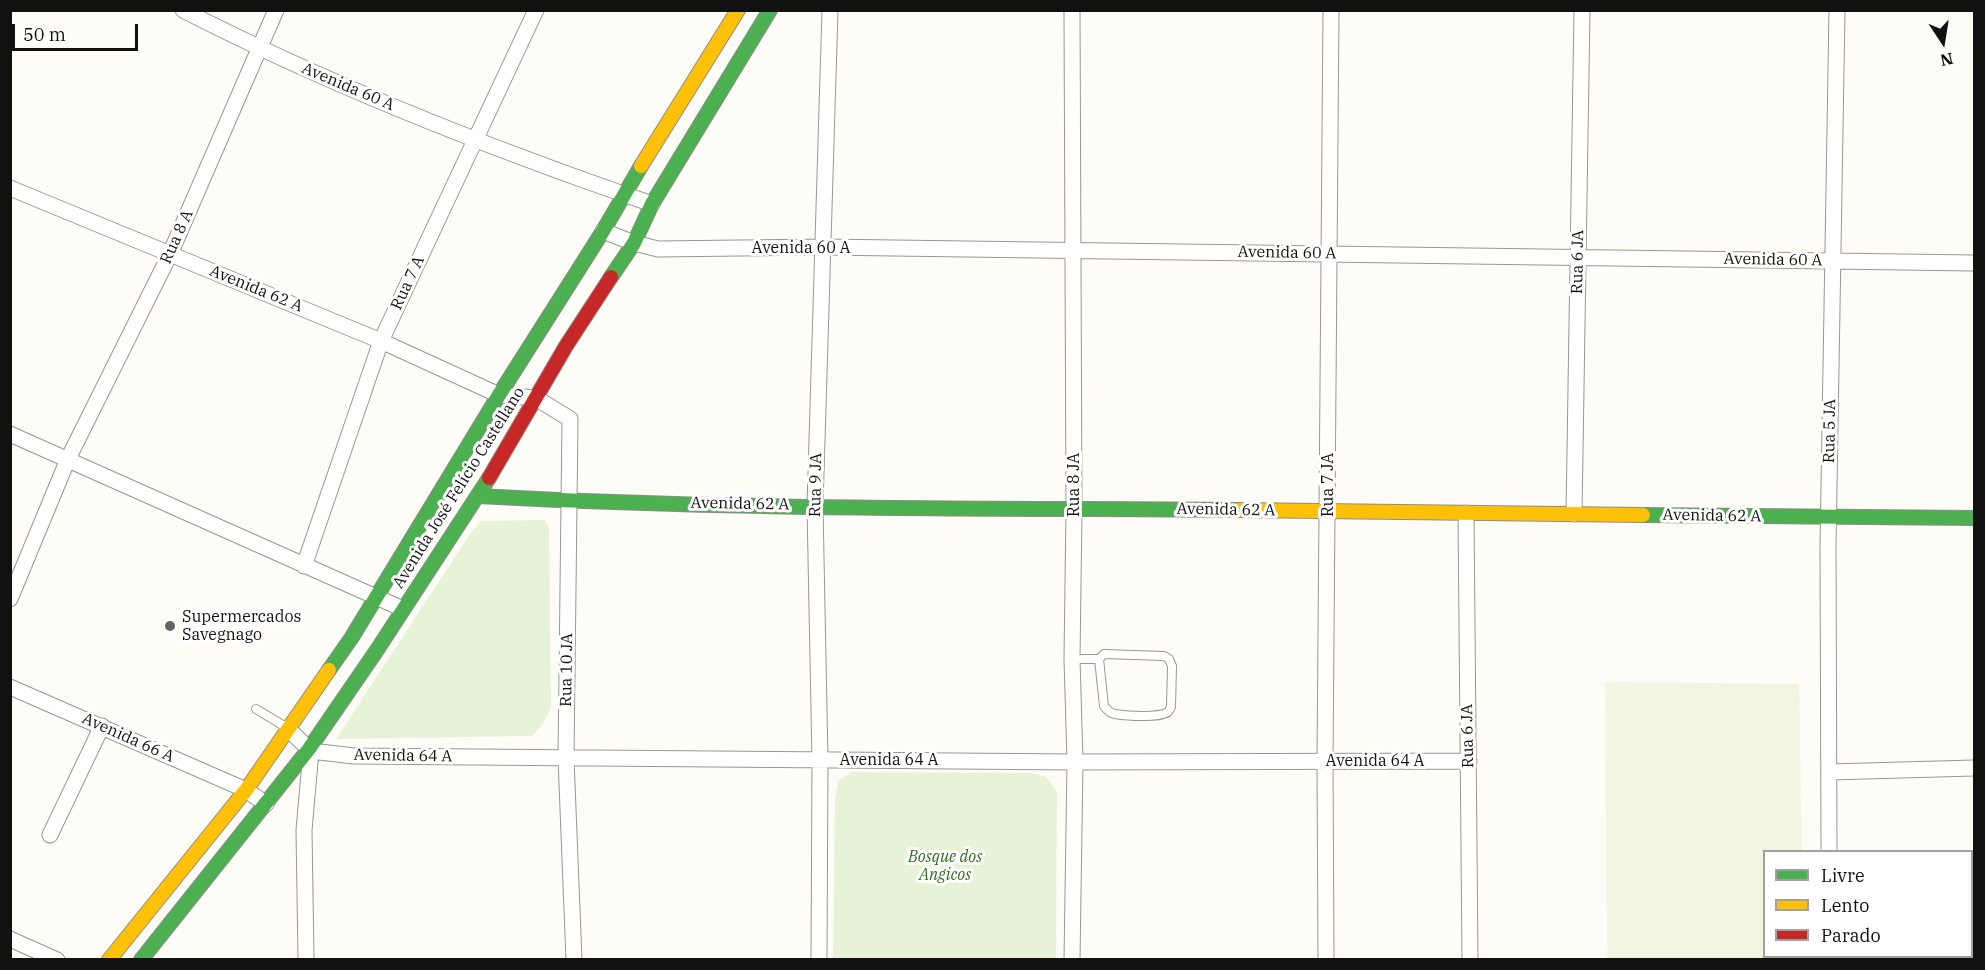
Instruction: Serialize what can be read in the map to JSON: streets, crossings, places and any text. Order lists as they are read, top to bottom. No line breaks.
{"streets":{"main road":["Avenida 62 A","Avenida José Felício Castellano"],"street":["Avenida 60 A","Rua 8 A","Rua 6 JA","Rua 7 A","Rua 5 JA","Rua 9 JA","Rua 8 JA","Rua 7 JA","Rua 10 JA","Avenida 66 A","Avenida 64 A"]},"crossings":[["Avenida 60 A","Rua 8 A"],["Avenida 60 A","Rua 6 JA"],["Avenida 60 A","Rua 7 A"],["Avenida 60 A","Rua 5 JA"],["Avenida 60 A","Rua 9 JA"],["Avenida 60 A","Rua 8 JA"],["Avenida 60 A","Rua 7 JA"],["Avenida 60 A","Avenida José Felício Castellano"],["Rua 8 A","Avenida 62 A"],["Rua 6 JA","Avenida 62 A"],["Rua 6 JA","Avenida 64 A"],["Rua 7 A","Avenida 62 A"],["Avenida 62 A","Rua 5 JA"],["Avenida 62 A","Rua 9 JA"],["Avenida 62 A","Rua 8 JA"],["Avenida 62 A","Rua 7 JA"],["Avenida 62 A","Avenida José Felício Castellano"],["Avenida 62 A","Rua 10 JA"],["Rua 9 JA","Avenida 64 A"],["Rua 8 JA","Avenida 64 A"],["Rua 7 JA","Avenida 64 A"],["Avenida José Felício Castellano","Rua 10 JA"],["Avenida José Felício Castellano","Avenida 66 A"],["Avenida José Felício Castellano","Avenida 64 A"],["Rua 10 JA","Avenida 64 A"]],"parks":["Bosque dos Angicos"],"places":["Supermercados Savegnago"],"legend":["Livre","Lento","Parado"],"scale_bar":"50 m","north":"bottom"}
